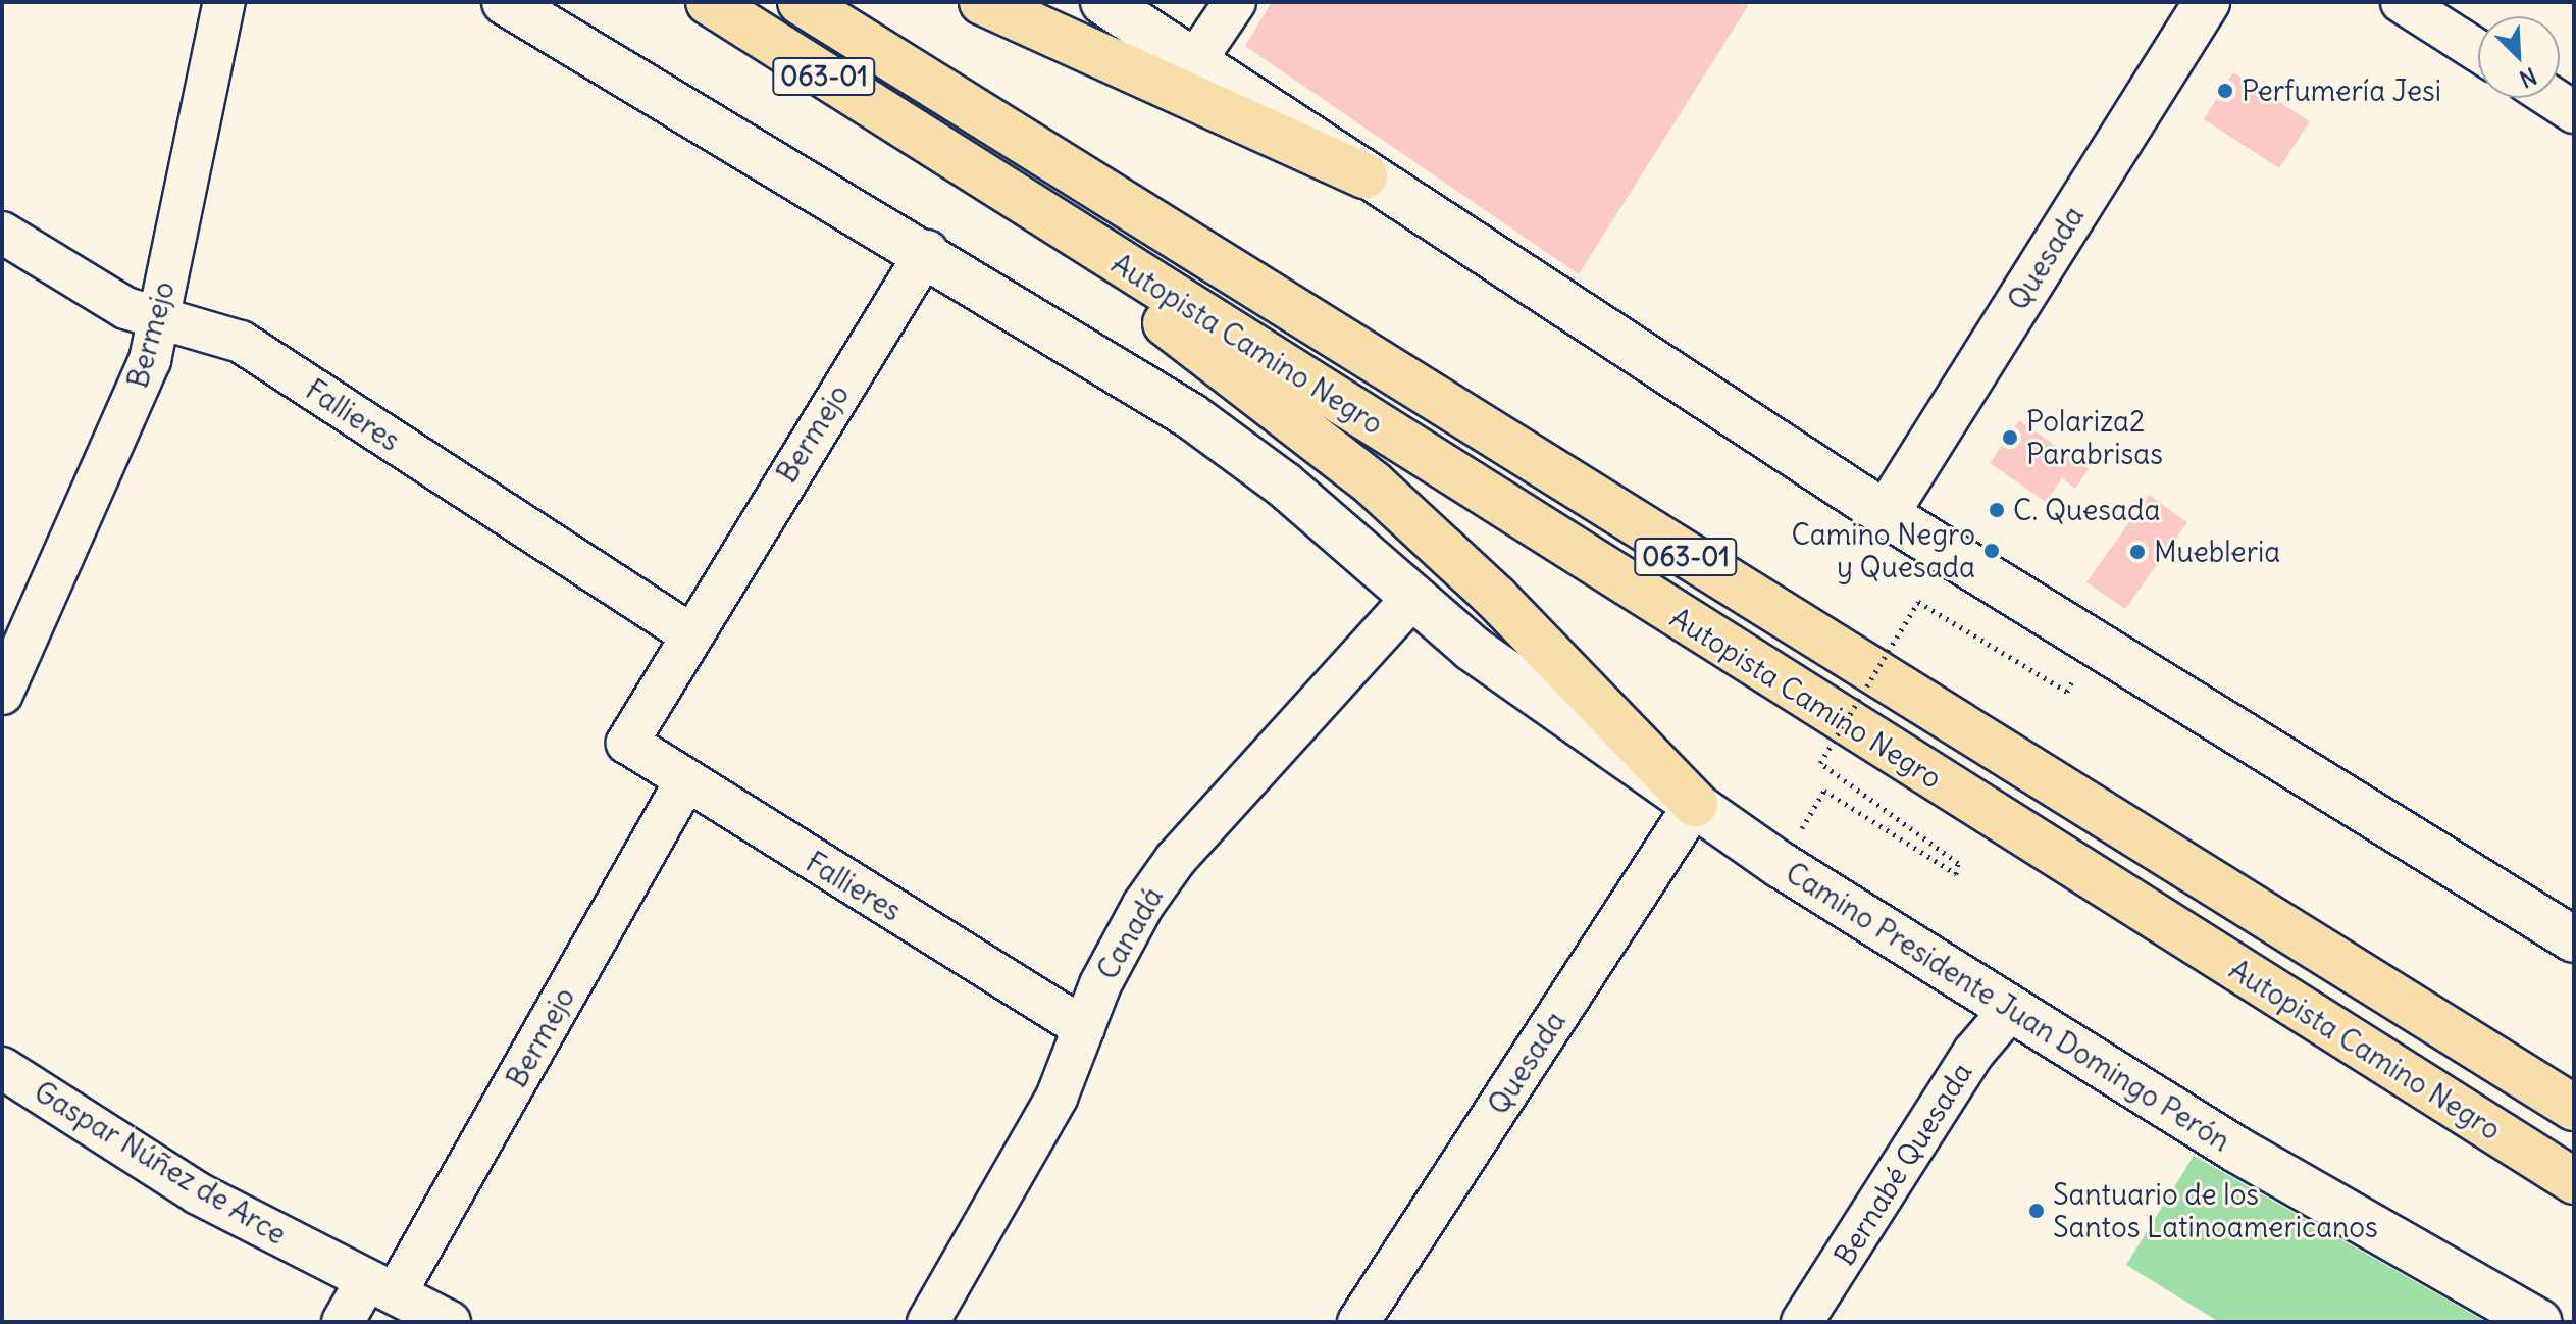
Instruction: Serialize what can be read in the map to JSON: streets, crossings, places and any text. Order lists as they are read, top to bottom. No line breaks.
{"streets":{"highway":["063-01","Autopista Camino Negro"],"street":["Quesada","Bermejo","Fallieres","Canadá","Camino Presidente Juan Domingo Perón","Gaspar Núñez de Arce","Bernabé Quesada"]},"crossings":[["Quesada","Camino Presidente Juan Domingo Perón"],["Bermejo","Fallieres"],["Bermejo","Camino Presidente Juan Domingo Perón"],["Bermejo","Gaspar Núñez de Arce"],["Fallieres","Canadá"],["Canadá","Camino Presidente Juan Domingo Perón"],["Camino Presidente Juan Domingo Perón","Bernabé Quesada"]],"places":["Perfumería Jesi","Polariza2 Parabrisas","C. Quesada","Camino Negro y Quesada","Muebleria","Santuario de los Santos Latinoamericanos"],"north":"bottom right"}
